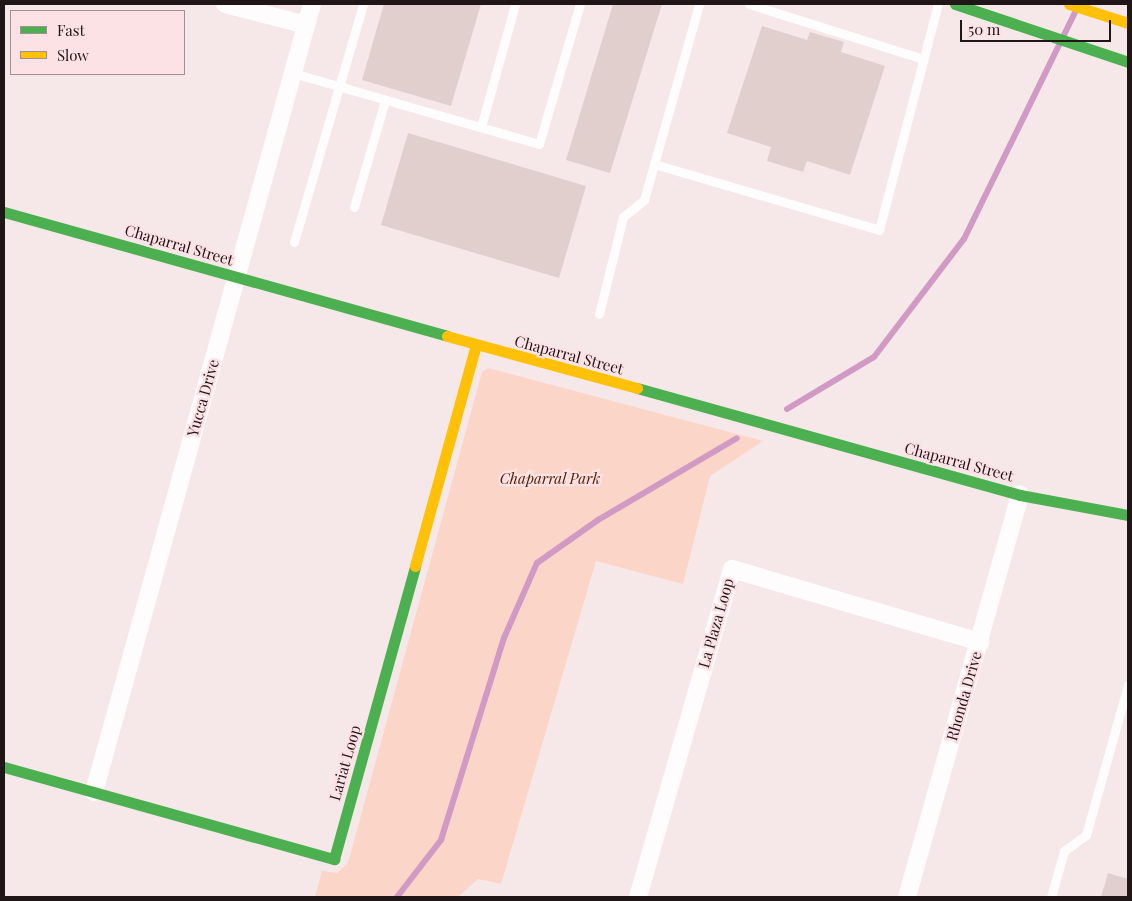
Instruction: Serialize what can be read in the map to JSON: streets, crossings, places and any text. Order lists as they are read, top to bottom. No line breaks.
{"streets":{"street":["Chaparral Street","Yucca Drive","La Plaza Loop","Rhonda Drive","Lariat Loop"]},"crossings":[["Chaparral Street","Yucca Drive"],["Chaparral Street","Rhonda Drive"],["Chaparral Street","Lariat Loop"],["Yucca Drive","Lariat Loop"],["La Plaza Loop","Rhonda Drive"]],"parks":["Chaparral Park"],"legend":["Fast","Slow"],"scale_bar":"50 m"}
